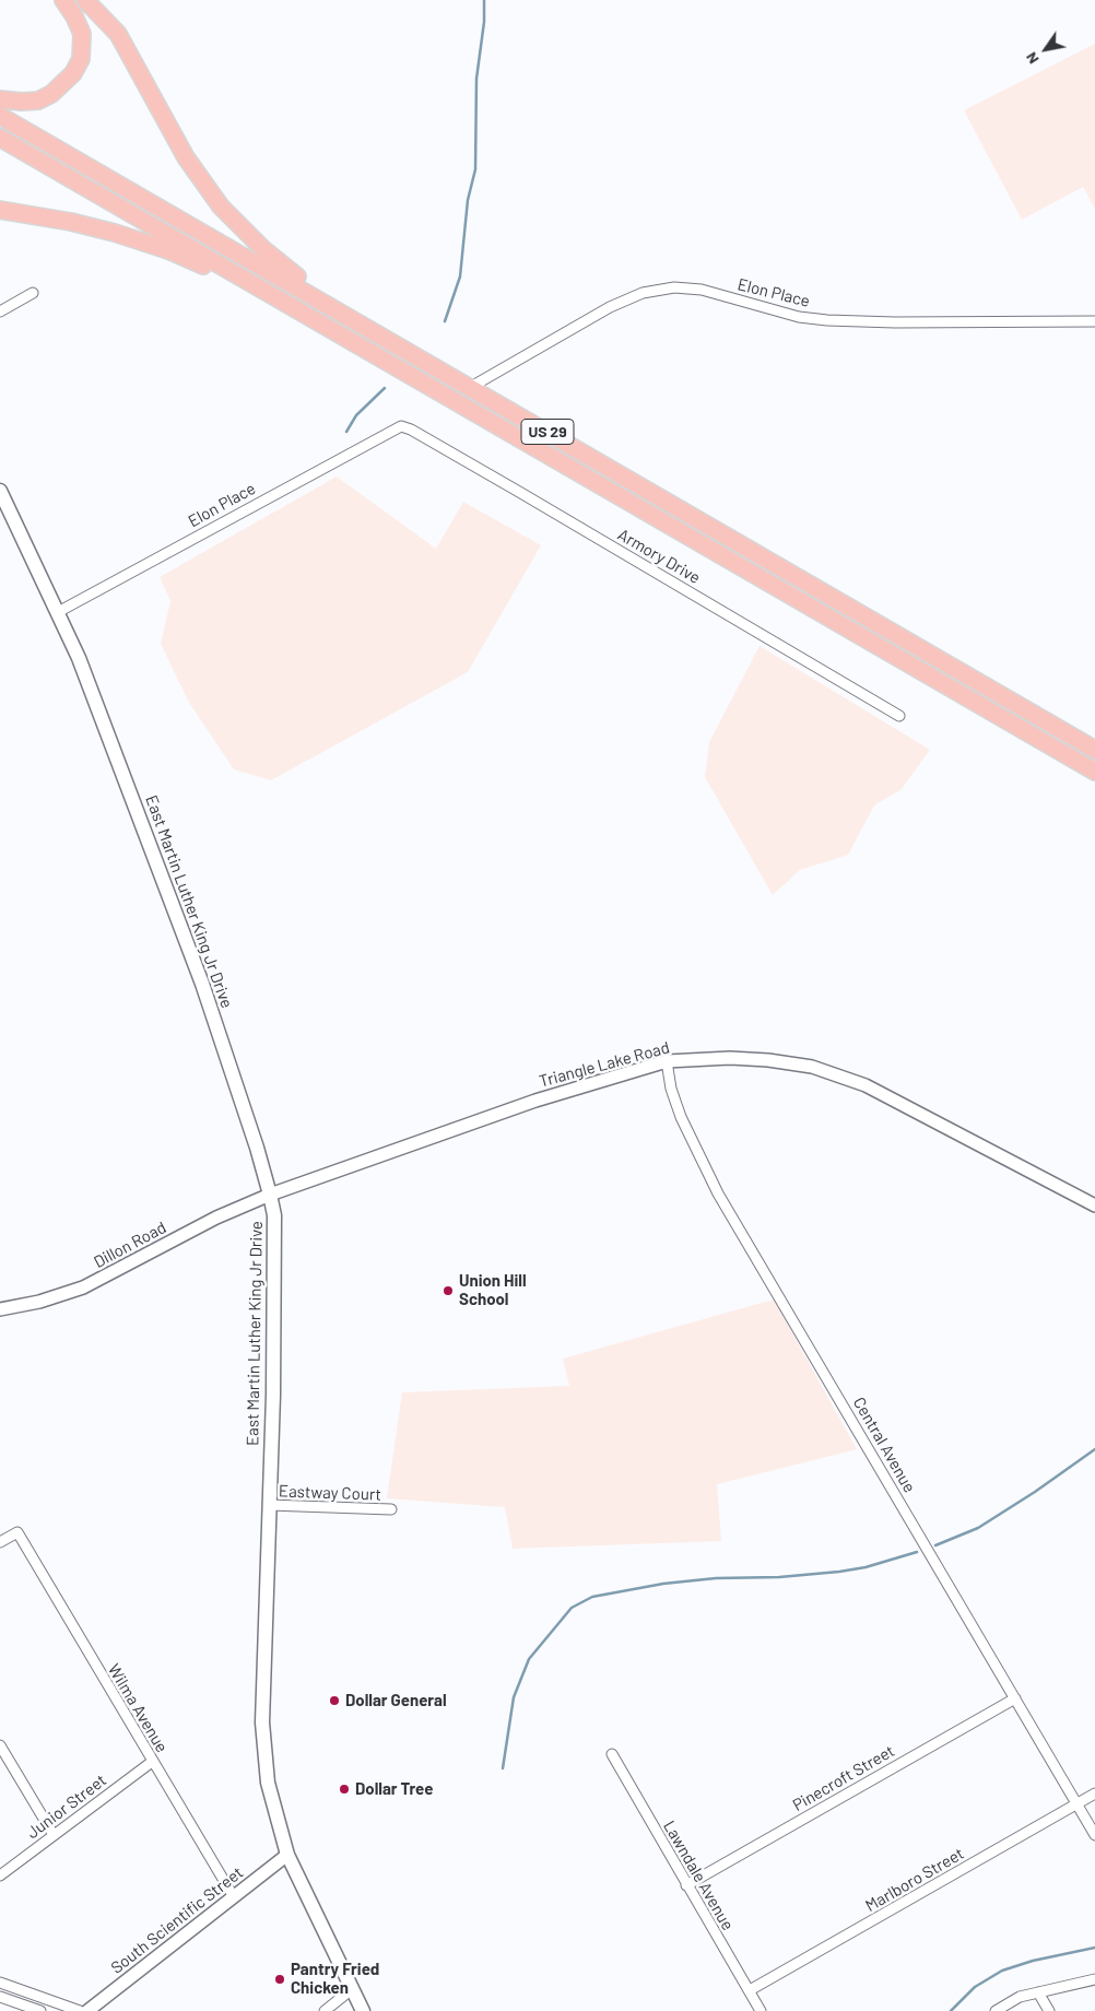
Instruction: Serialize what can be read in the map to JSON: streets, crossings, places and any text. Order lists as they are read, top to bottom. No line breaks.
{"streets":{"highway":["US 29"],"main road":["East Martin Luther King Jr Drive"],"street":["Elon Place","Armory Drive","Triangle Lake Road","Dillon Road","Central Avenue","Eastway Court","Wilma Avenue","Pinecroft Street","Junior Street","Lawndale Avenue","Marlboro Street","South Scientific Street"]},"crossings":[["Elon Place","US 29"],["Elon Place","Armory Drive"],["Elon Place","East Martin Luther King Jr Drive"],["East Martin Luther King Jr Drive","Triangle Lake Road"],["East Martin Luther King Jr Drive","Dillon Road"],["East Martin Luther King Jr Drive","Eastway Court"],["East Martin Luther King Jr Drive","South Scientific Street"],["Triangle Lake Road","Dillon Road"],["Triangle Lake Road","Central Avenue"],["Central Avenue","Pinecroft Street"],["Central Avenue","Marlboro Street"],["Wilma Avenue","Junior Street"],["Wilma Avenue","South Scientific Street"],["Pinecroft Street","Lawndale Avenue"],["Lawndale Avenue","Marlboro Street"]],"places":["Union Hill School","Dollar General","Dollar Tree","Pantry Fried Chicken"],"north":"bottom left"}
